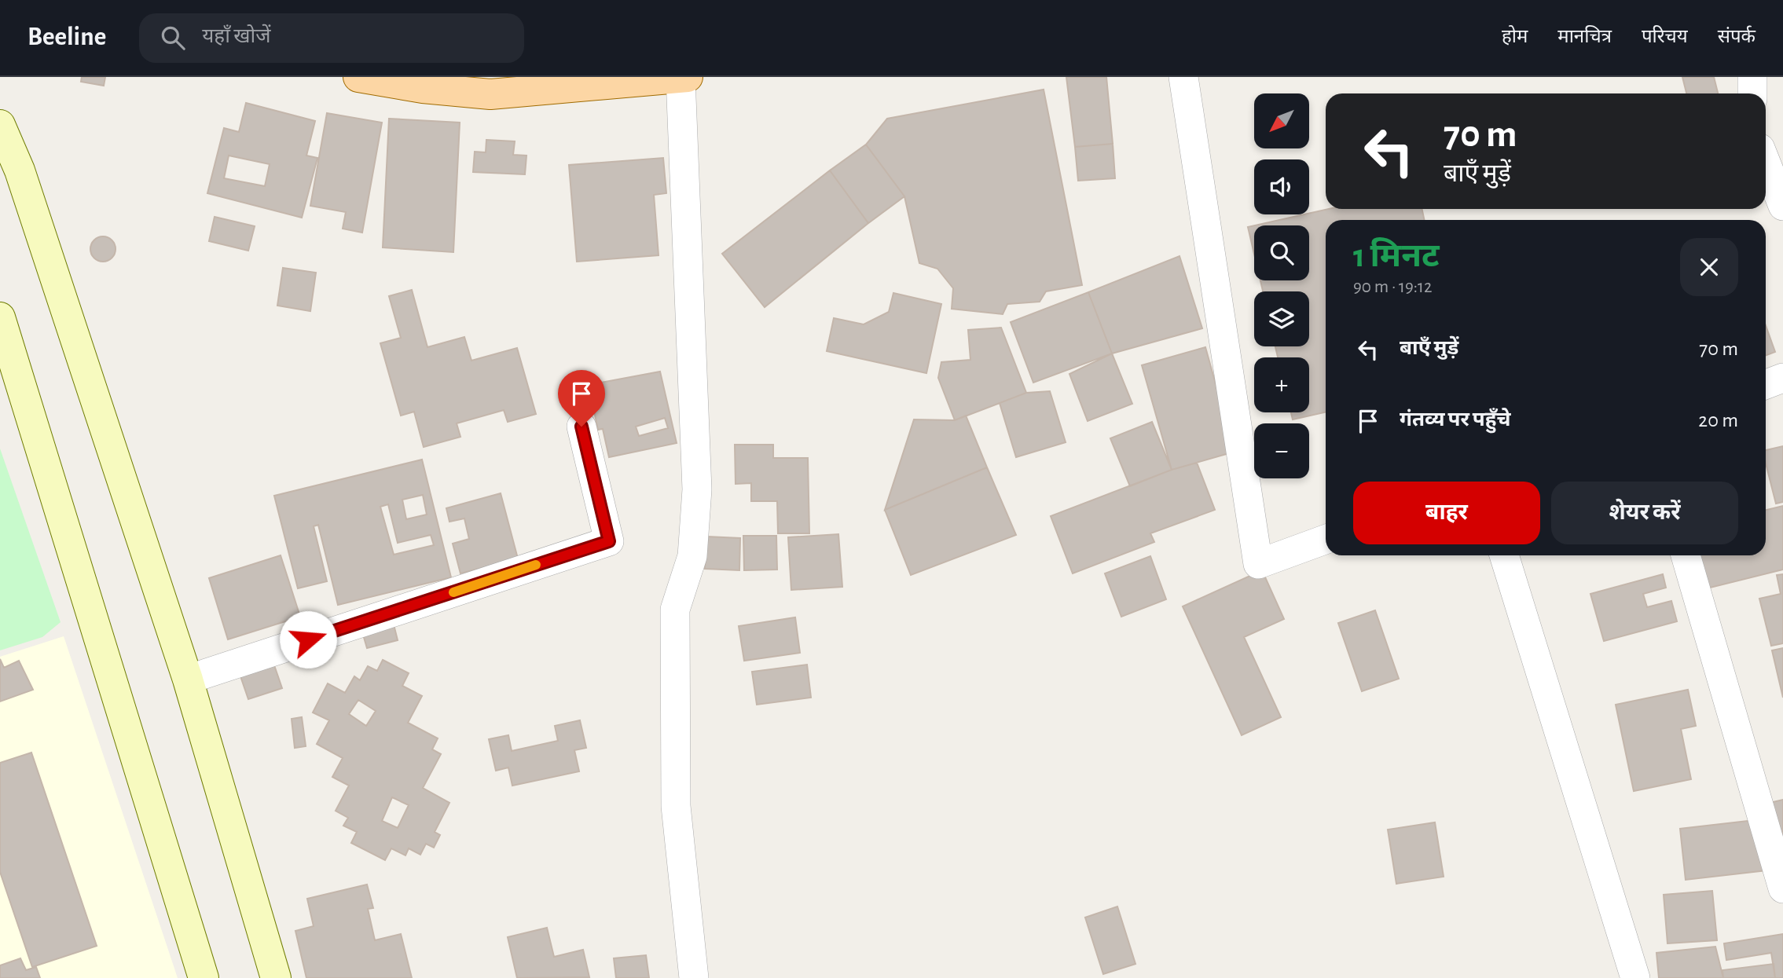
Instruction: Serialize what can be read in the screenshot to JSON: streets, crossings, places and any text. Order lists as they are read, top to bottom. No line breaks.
{"north":"bottom left","page":{"header":"Beeline","search":"यहाँ खोजें","nav":["होम","मानचित्र","परिचय","संपर्क"],"map_buttons":["+","−"],"turn":["70 m","बाएँ मुड़ें"],"heading":["1 मिनट","90 m · 19:12"],"list":[{"name":"बाएँ मुड़ें","value":"70 m"},{"name":"गंतव्य पर पहुँचे","value":"20 m"}],"buttons":["बाहर","शेयर करें"]}}
